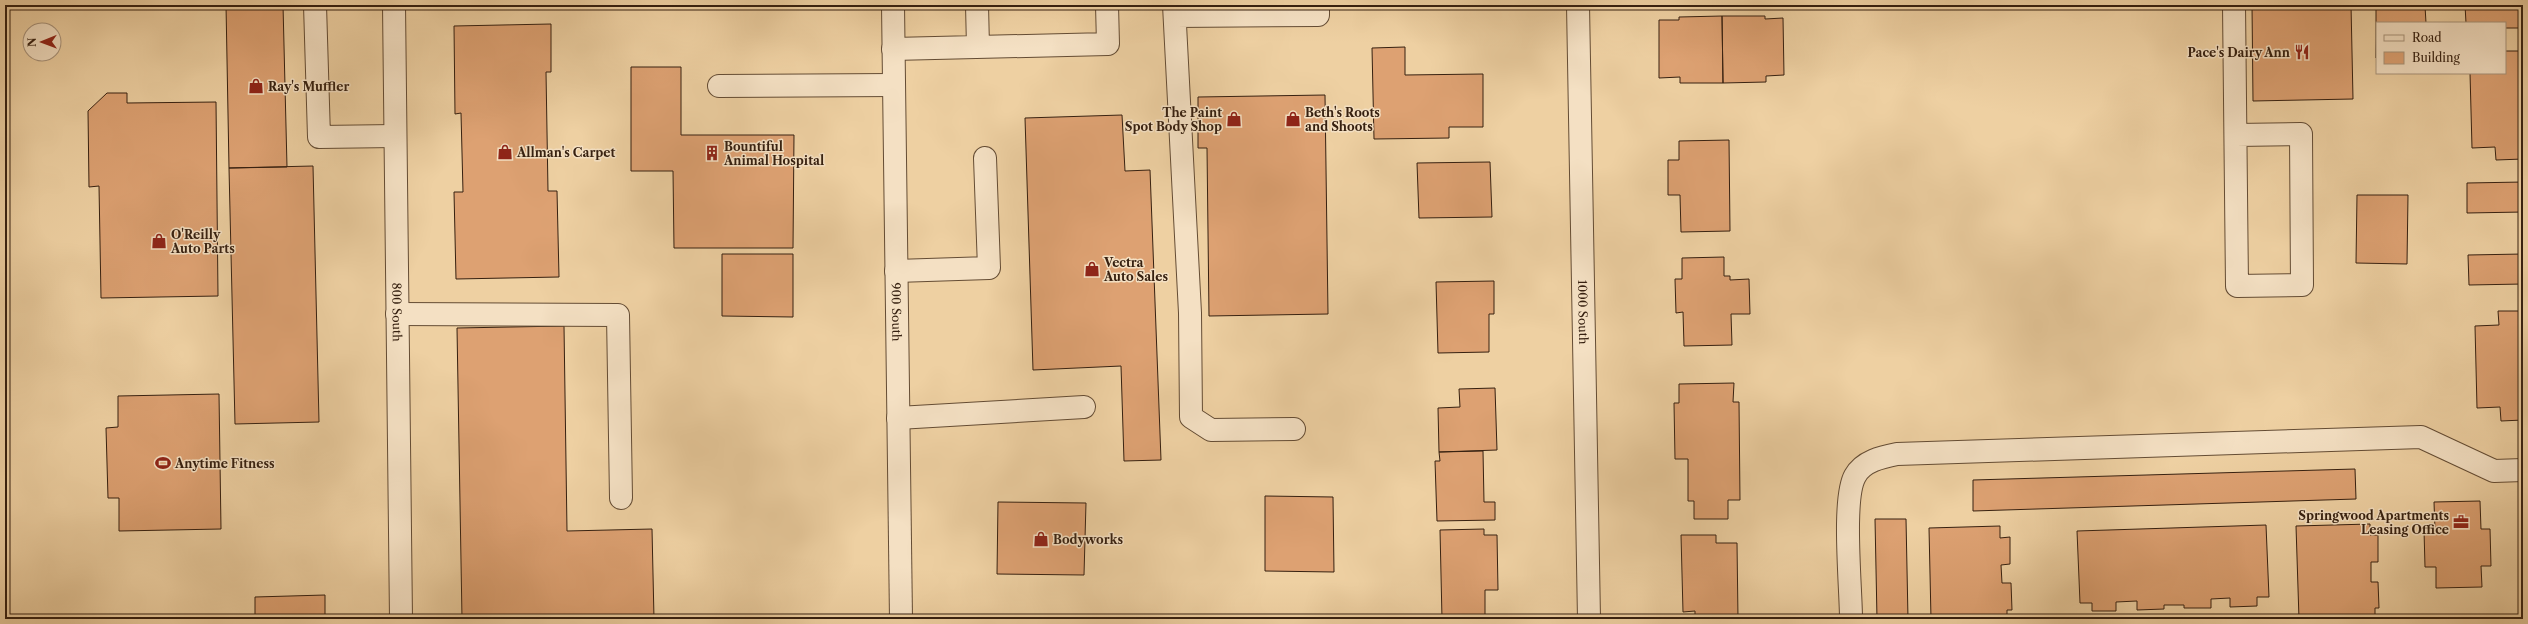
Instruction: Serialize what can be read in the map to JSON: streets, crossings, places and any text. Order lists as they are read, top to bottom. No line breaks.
{"streets":{"street":["800 South","900 South","1000 South"]},"places":{"restaurant":["Pace's Dairy Ann"],"shop":["Ray's Muffler","The Paint Spot Body Shop","Beth's Roots and Shoots","Allman's Carpet","O'Reilly Auto Parts","Vectra Auto Sales","Bodyworks"],"building":["Bountiful Animal Hospital"],"sports":["Anytime Fitness"],"office":["Springwood Apartments Leasing Office"]},"legend":["Road","Building"],"north":"left"}
